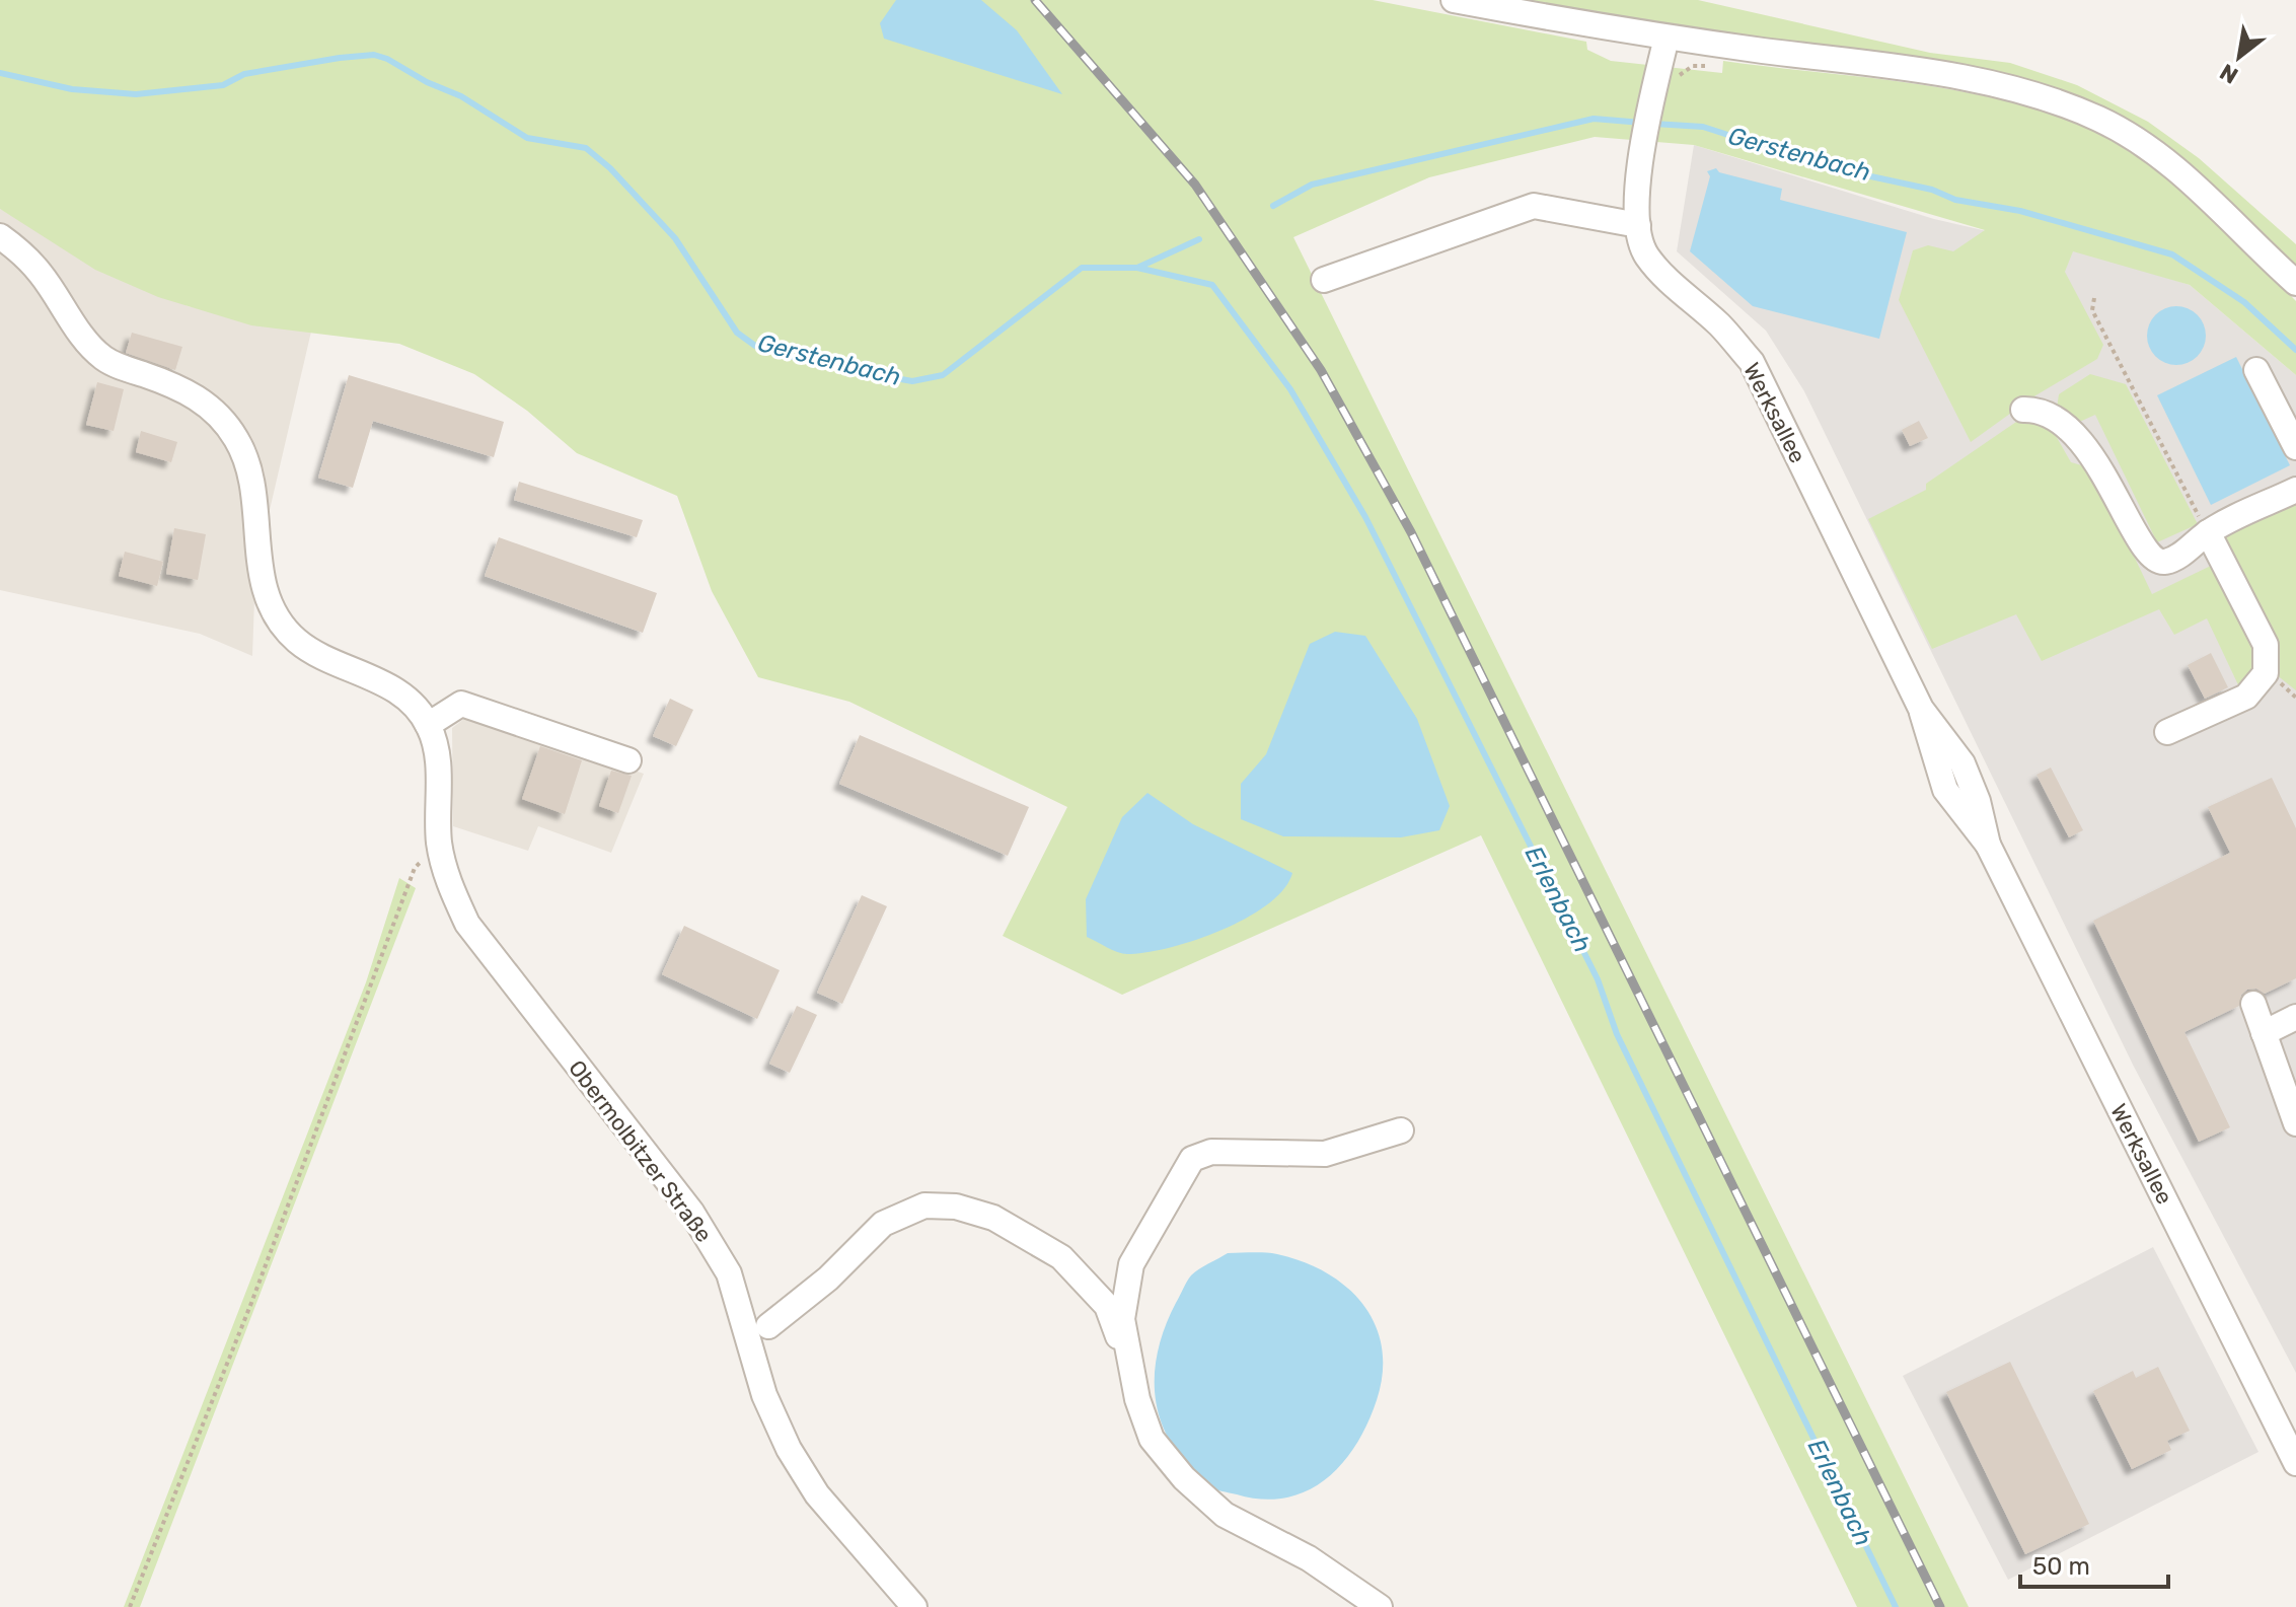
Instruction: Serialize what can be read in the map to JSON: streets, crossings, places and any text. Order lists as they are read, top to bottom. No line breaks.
{"streets":{"street":["Werksallee","Obermolbitzer Straße"]},"water":["Gerstenbach","Erlenbach"],"scale_bar":"50 m","north":"bottom left"}
